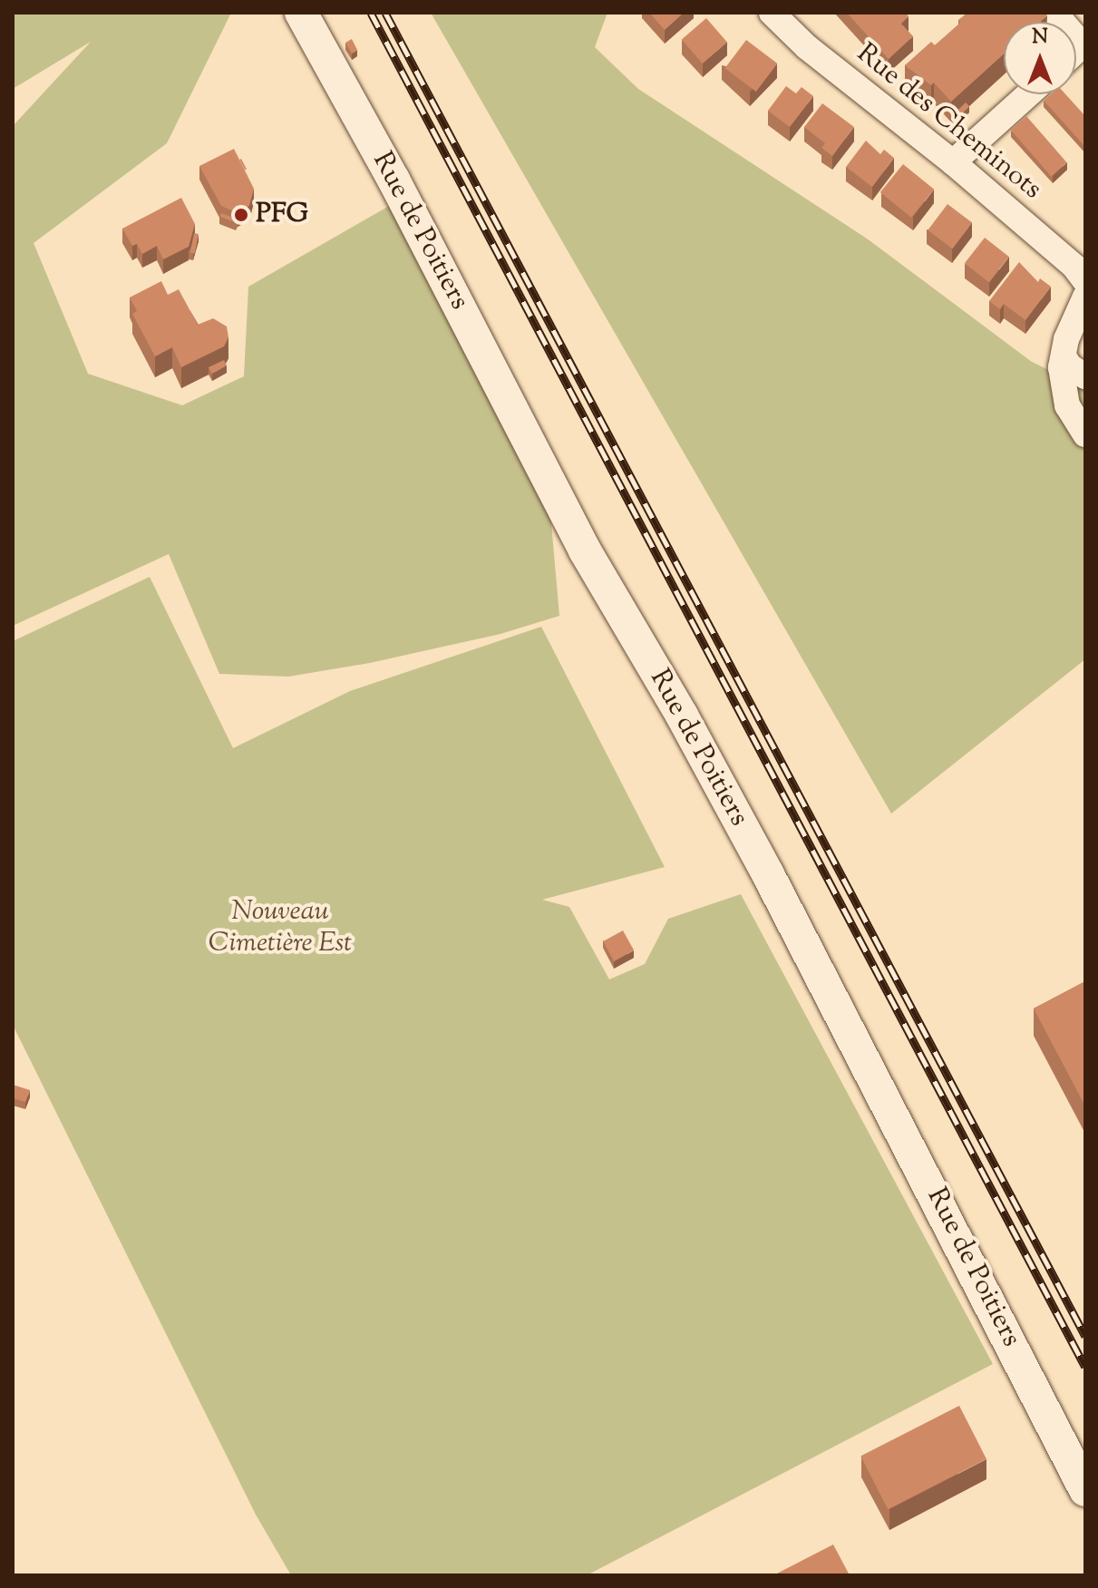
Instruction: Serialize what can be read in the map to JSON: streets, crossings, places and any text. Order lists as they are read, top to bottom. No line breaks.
{"streets":{"street":["Rue des Cheminots","Rue de Poitiers"]},"parks":["Nouveau Cimetière Est"],"places":["PFG"],"north":"top"}
